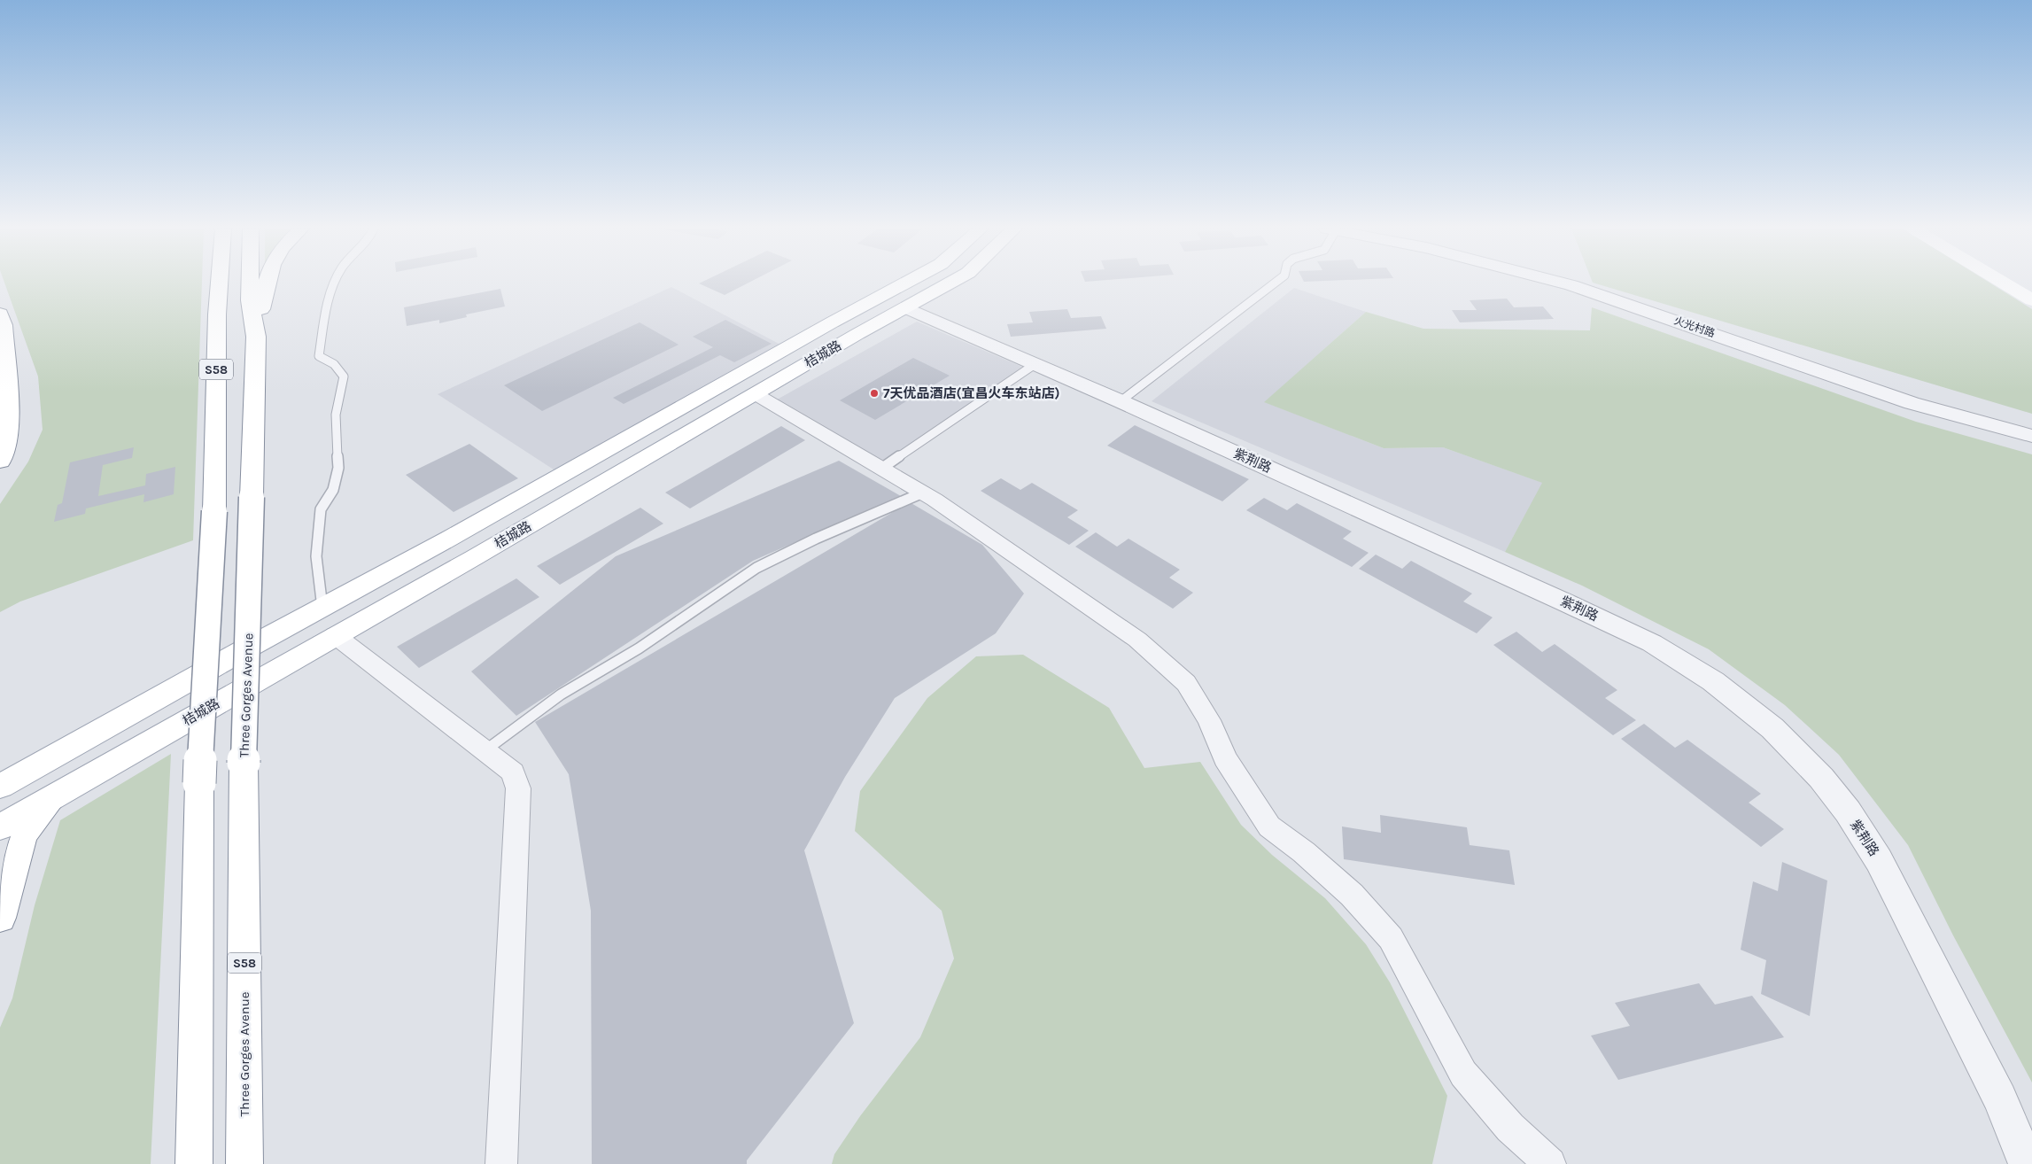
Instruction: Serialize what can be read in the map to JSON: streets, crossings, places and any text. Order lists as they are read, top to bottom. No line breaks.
{"streets":{"main road":["桔城路","S58","Three Gorges Avenue"],"street":["火光村路","紫荆路"]},"crossings":[["桔城路","紫荆路"]],"places":["7天优品酒店(宜昌火车东站店)"]}
